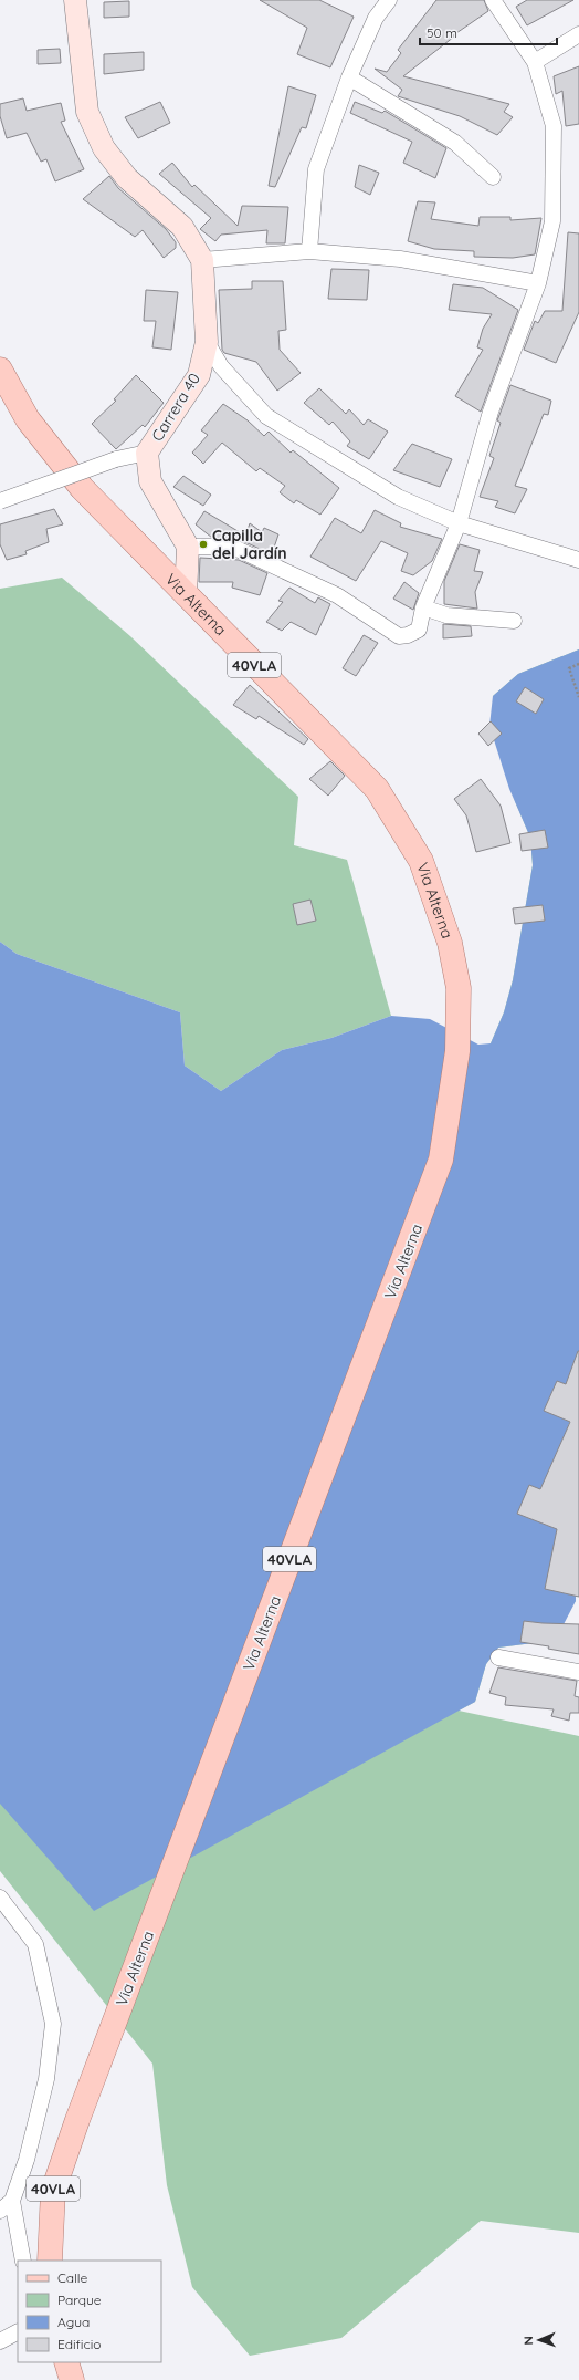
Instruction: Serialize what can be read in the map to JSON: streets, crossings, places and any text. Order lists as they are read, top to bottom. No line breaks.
{"streets":{"main road":["Carrera 40","Via Alterna","40VLA"]},"places":["Capilla del Jardín"],"legend":["Calle","Parque","Agua","Edificio"],"scale_bar":"50 m","north":"left"}
